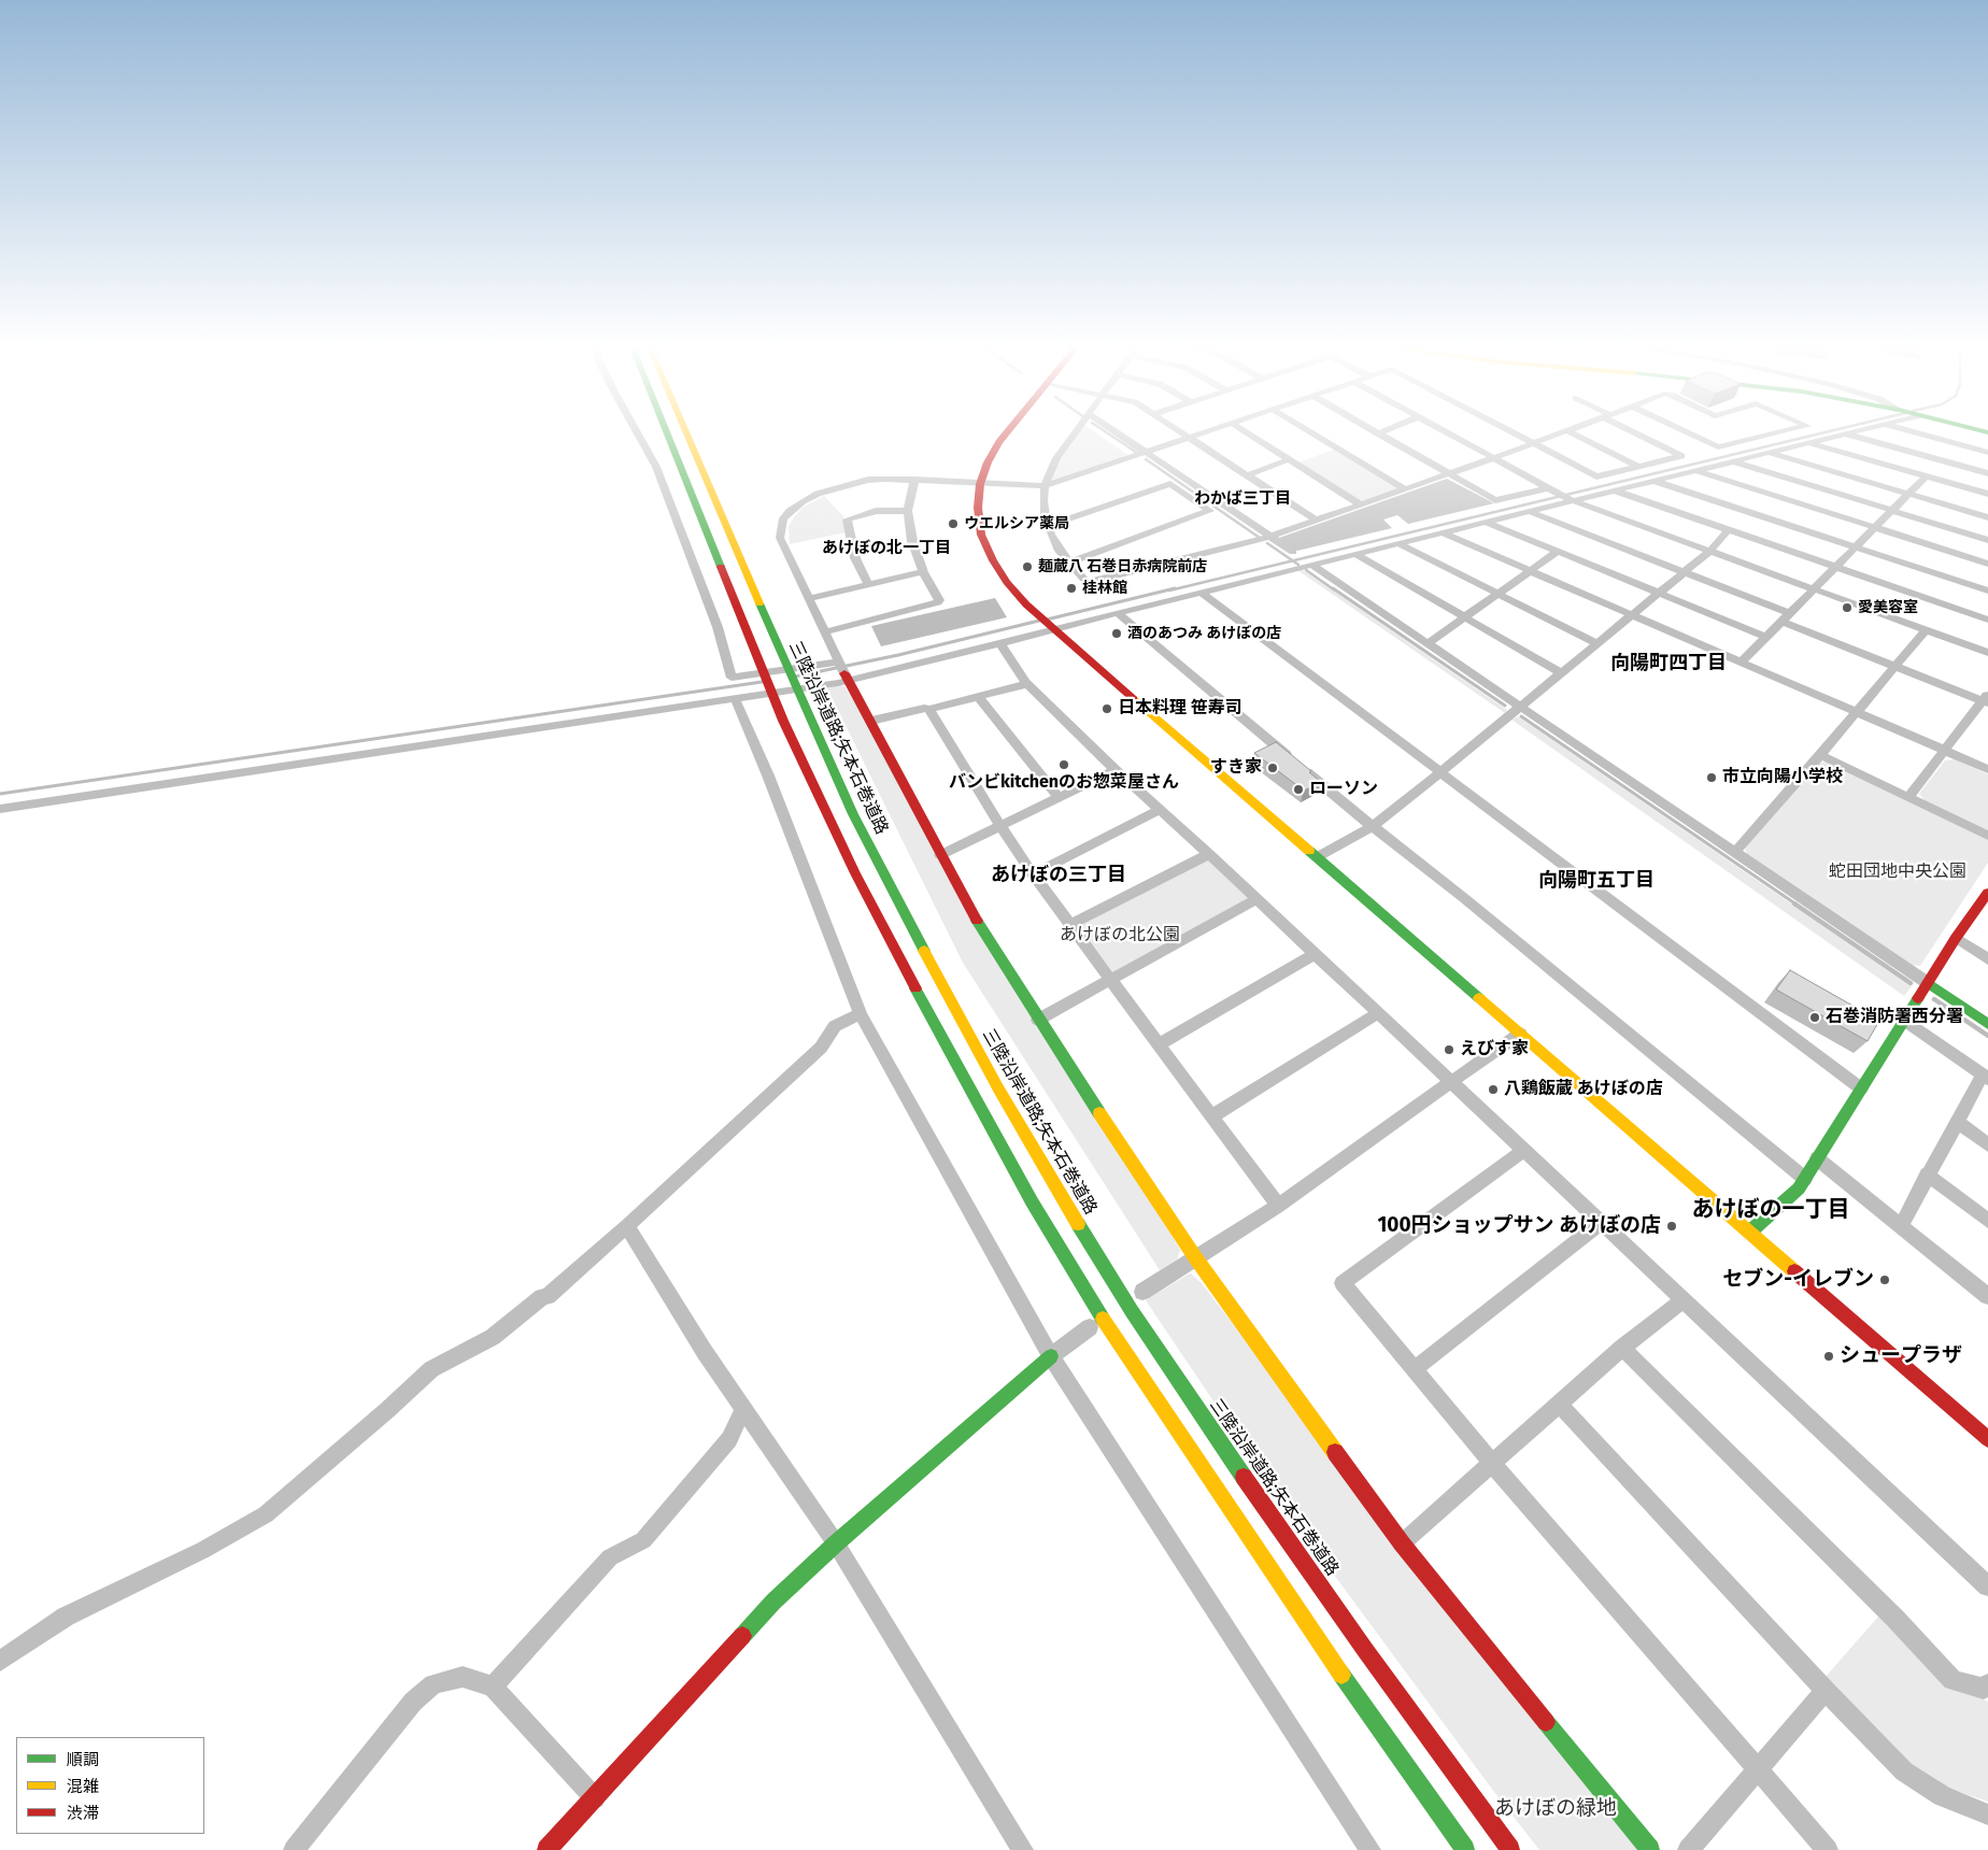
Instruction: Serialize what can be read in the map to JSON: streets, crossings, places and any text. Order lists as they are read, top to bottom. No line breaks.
{"streets":{"main road":["三陸沿岸道路;矢本石巻道路"]},"districts":["わかば三丁目","あけぼの北一丁目","向陽町四丁目","あけぼの三丁目","向陽町五丁目","あけぼの一丁目"],"parks":["蛇田団地中央公園","あけぼの北公園","あけぼの緑地"],"places":["ウエルシア薬局","麺蔵八 石巻日赤病院前店","桂林館","愛美容室","酒のあつみ あけぼの店","日本料理 笹寿司","バンビkitchenのお惣菜屋さん","すき家","市立向陽小学校","ローソン","石巻消防署西分署","えびす家","八鶏飯蔵 あけぼの店","100円ショップサン あけぼの店","セブン-イレブン","シュープラザ"],"legend":["順調","混雑","渋滞"]}
